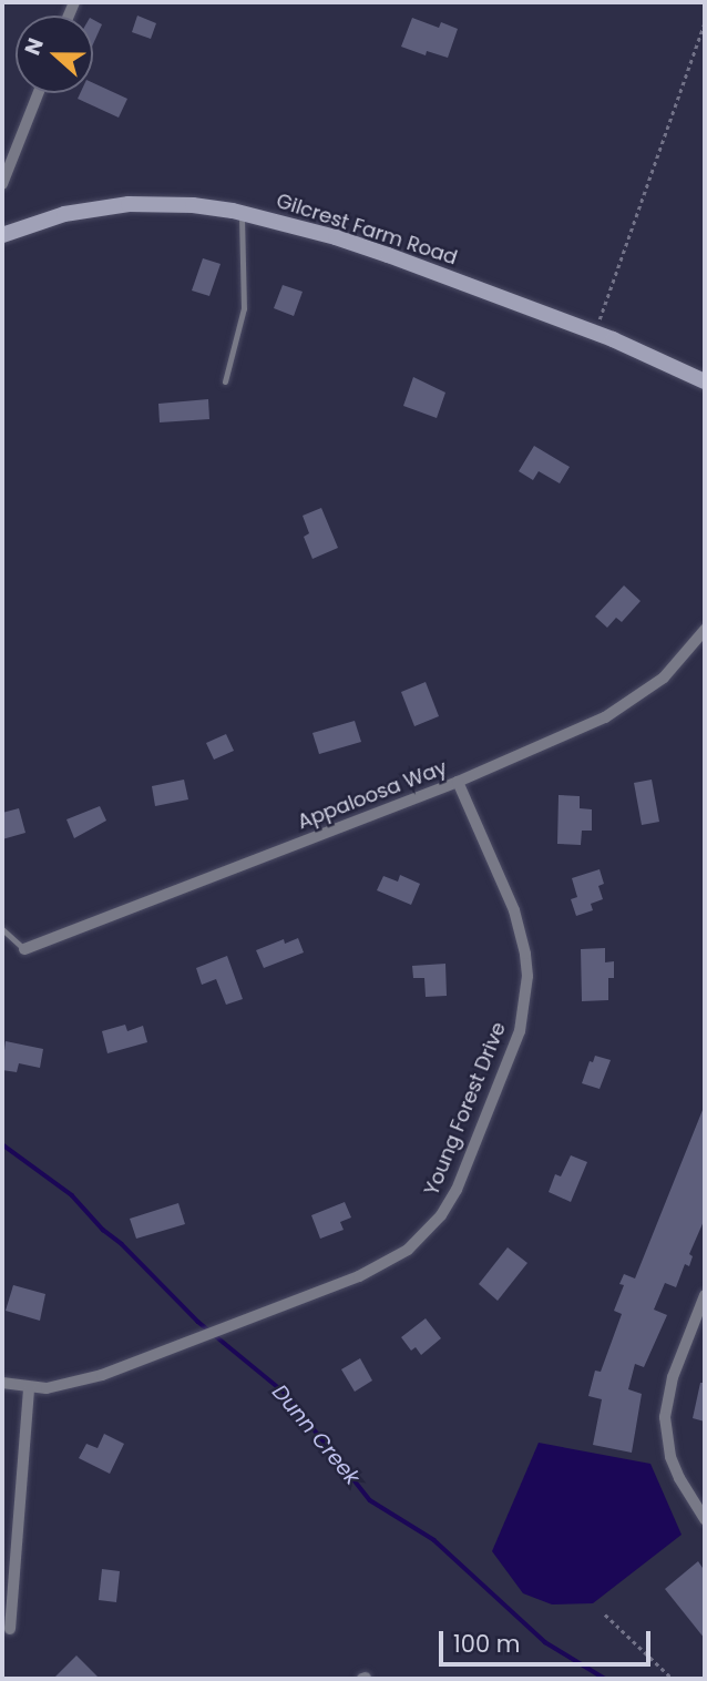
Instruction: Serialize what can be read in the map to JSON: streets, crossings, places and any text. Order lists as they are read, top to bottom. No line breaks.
{"streets":{"main road":["Gilcrest Farm Road"],"street":["Appaloosa Way","Young Forest Drive"]},"crossings":[["Appaloosa Way","Young Forest Drive"]],"water":["Dunn Creek"],"scale_bar":"100 m","north":"left"}
